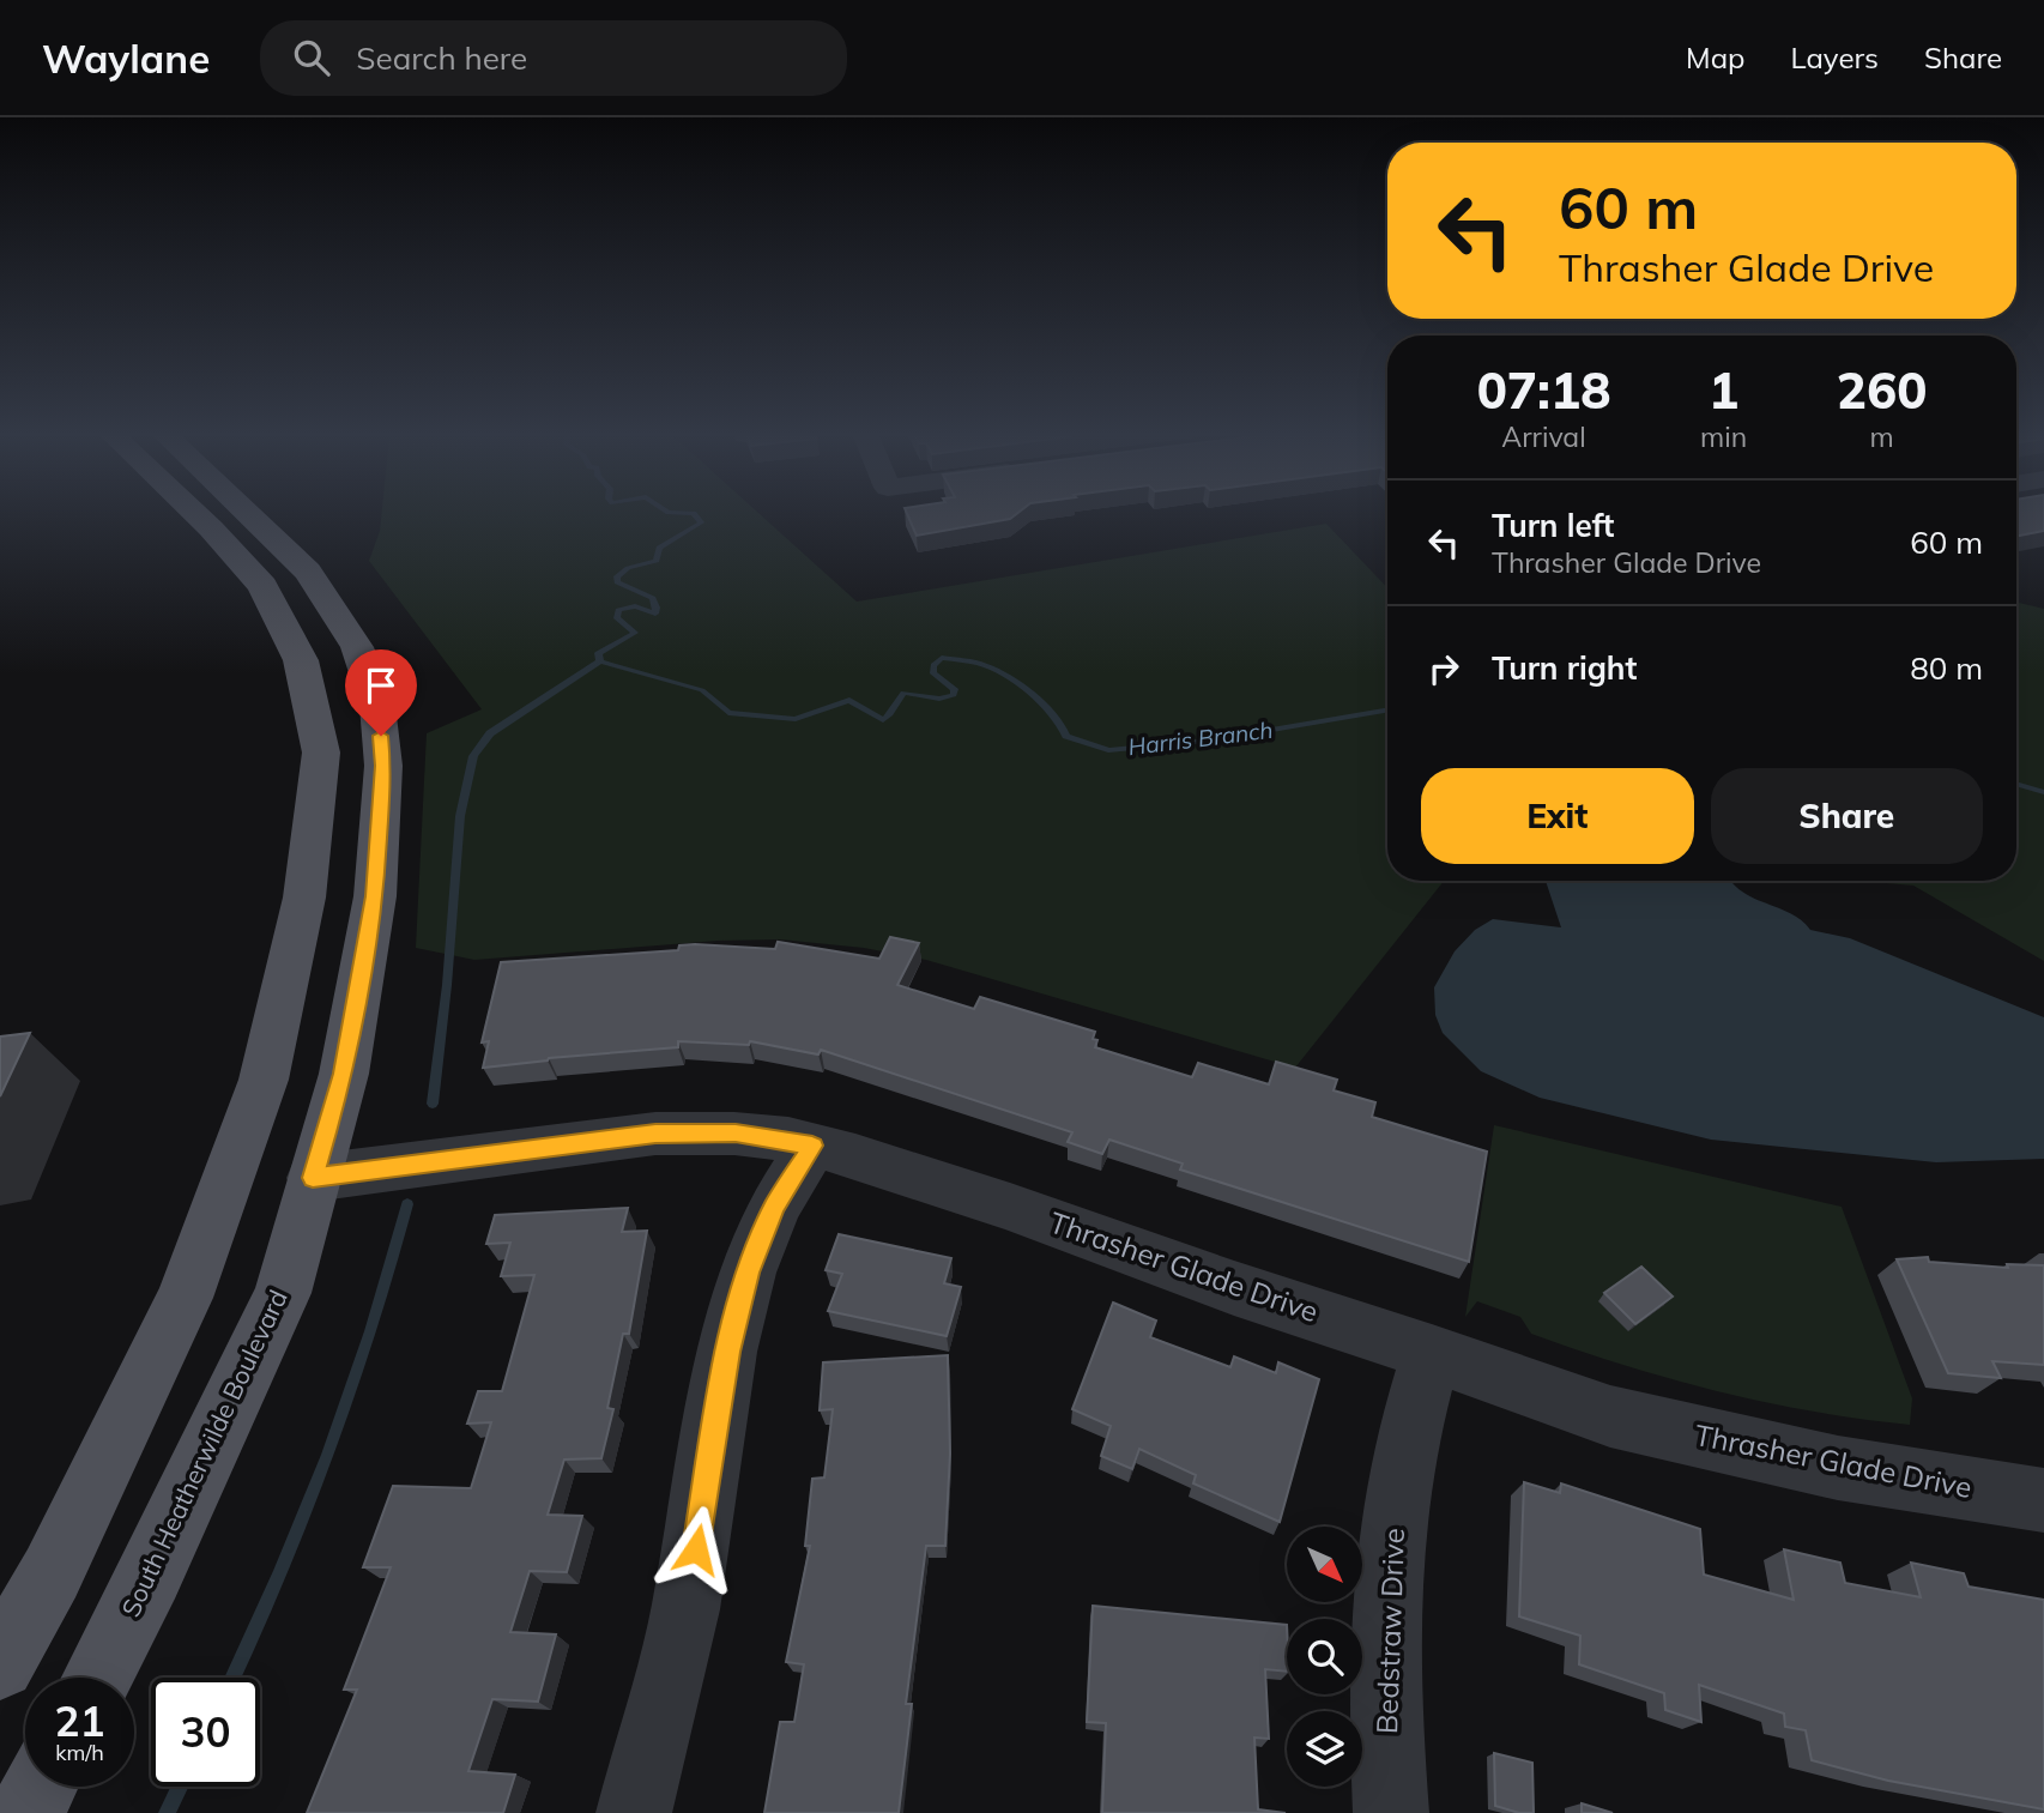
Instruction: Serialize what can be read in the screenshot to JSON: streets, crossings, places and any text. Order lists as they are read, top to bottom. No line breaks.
{"streets":{"main road":["South Heatherwilde Boulevard"],"street":["Thrasher Glade Drive","Bedstraw Drive"]},"crossings":[["Thrasher Glade Drive","South Heatherwilde Boulevard"],["Thrasher Glade Drive","Bedstraw Drive"]],"water":["Harris Branch"],"north":"bottom right","page":{"header":"Waylane","search":"Search here","nav":["Map","Layers","Share"],"turn":["60 m","Thrasher Glade Drive"],"eta":["07:18","Arrival","1","min","260","m"],"list":[{"name":"Turn left","note":"Thrasher Glade Drive","value":"60 m"},{"name":"Turn right","value":"80 m"}],"buttons":["Exit","Share"],"speed":"21 km/h","limit":"30"}}
